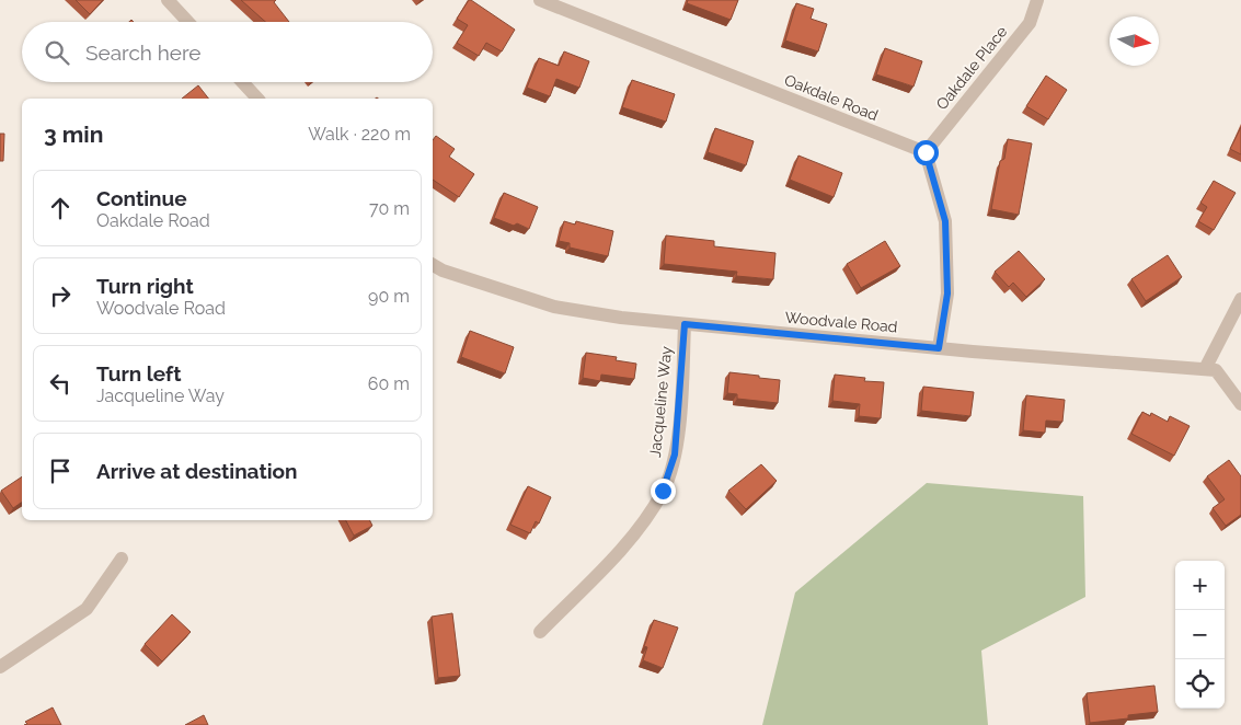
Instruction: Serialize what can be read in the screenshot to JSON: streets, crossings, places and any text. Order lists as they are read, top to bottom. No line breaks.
{"streets":{"street":["Oakdale Place","Oakdale Road","Woodvale Road","Jacqueline Way"]},"crossings":[["Oakdale Place","Oakdale Road"],["Woodvale Road","Jacqueline Way"]],"north":"right","page":{"search":"Search here","heading":["3 min","Walk · 220 m"],"list":[["Continue","Oakdale Road","70 m"],["Turn right","Woodvale Road","90 m"],["Turn left","Jacqueline Way","60 m"],"Arrive at destination"],"map_buttons":["+","−"]}}
